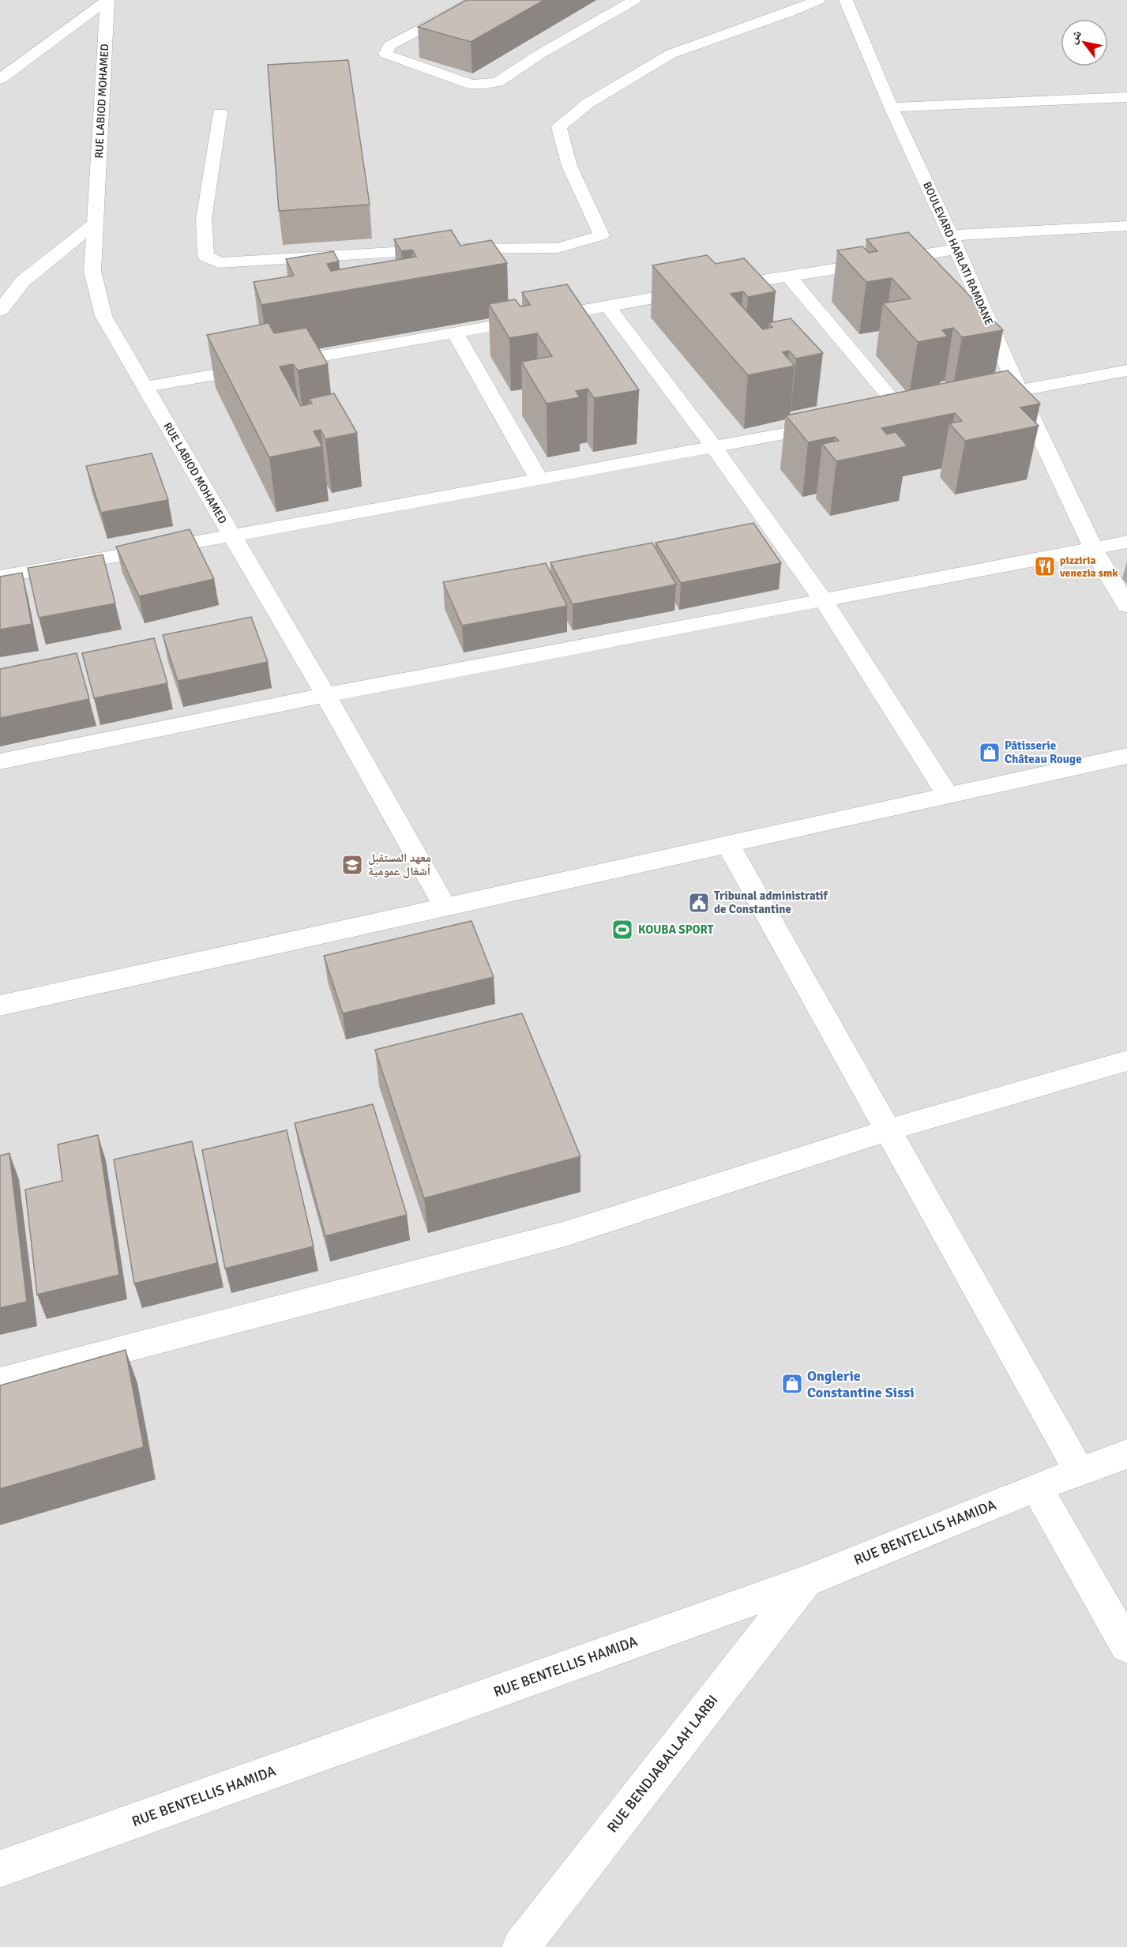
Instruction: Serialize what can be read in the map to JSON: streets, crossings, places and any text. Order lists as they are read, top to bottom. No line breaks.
{"streets":{"street":["RUE LABIOD MOHAMED","BOULEVARD HARLATI RAMDANE","RUE BENTELLIS HAMIDA","RUE BENDJABALLAH LARBI"]},"crossings":[["RUE BENTELLIS HAMIDA","RUE BENDJABALLAH LARBI"]],"places":{"restaurant":["pizziria venezia smk"],"shop":["Pâtisserie Château Rouge","Onglerie Constantine Sissi"],"school or university":["معهد المستقبل أشغال عمومية"],"public building":["Tribunal administratif de Constantine"],"sports":["KOUBA SPORT"]},"north":"top left"}
